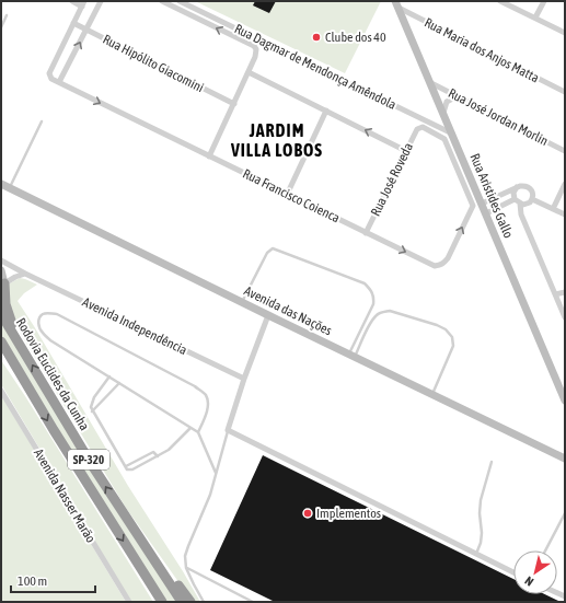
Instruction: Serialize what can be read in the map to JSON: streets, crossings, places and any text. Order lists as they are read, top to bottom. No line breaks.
{"streets":{"highway":["Rodovia Euclides da Cunha","SP-320"],"street":["Rua Maria dos Anjos Matta","Rua Hipólito Giacomini","Rua Dagmar de Mendonça Amêndola","Rua José Jordan Morlin","Rua José Roveda","Rua Francisco Coienca","Rua Aristides Gallo","Avenida das Nações","Avenida Independência","Avenida Nasser Marão"]},"crossings":[["Rua Maria dos Anjos Matta","Rua Aristides Gallo"],["Rua Hipólito Giacomini","Rua Francisco Coienca"],["Rua Dagmar de Mendonça Amêndola","Rua Aristides Gallo"],["Rua José Jordan Morlin","Rua Aristides Gallo"],["Rua José Roveda","Rua Francisco Coienca"]],"one_way":["Rua Francisco Coienca"],"districts":["JARDIM VILLA LOBOS"],"places":["Clube dos 40","Implementos"],"scale_bar":"100 m","north":"bottom left"}
